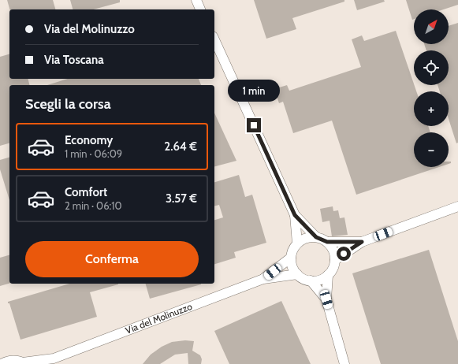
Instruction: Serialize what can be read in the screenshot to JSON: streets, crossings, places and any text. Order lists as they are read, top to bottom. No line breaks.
{"streets":{"street":["Via del Molinuzzo"]},"north":"top right","page":{"map_buttons":["+","−"],"banner":["Via del Molinuzzo","Via Toscana"],"bubble":"1 min","heading":"Scegli la corsa","list":[{"name":"Economy","note":"1 min · 06:09","value":"2.64 €"},{"name":"Comfort","note":"2 min · 06:10","value":"3.57 €"}],"buttons":"Conferma"}}
